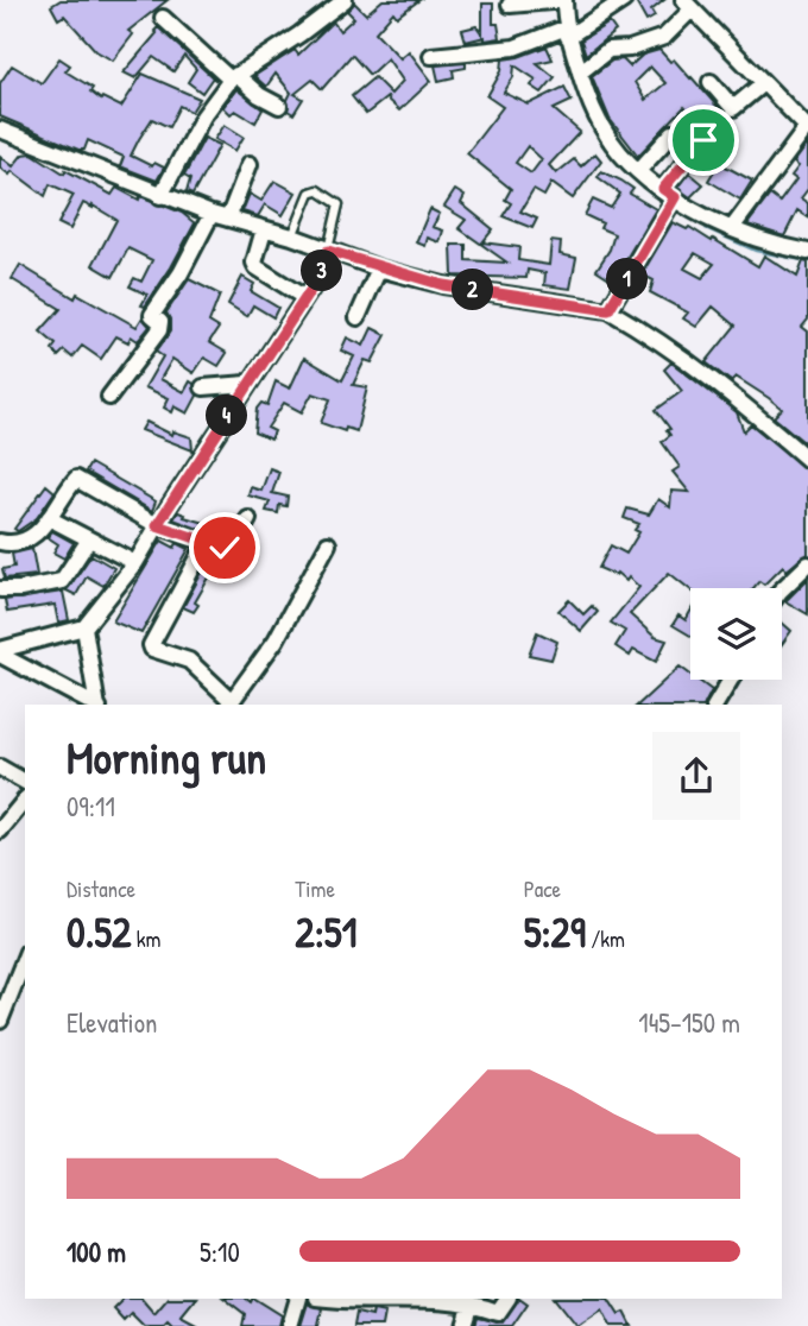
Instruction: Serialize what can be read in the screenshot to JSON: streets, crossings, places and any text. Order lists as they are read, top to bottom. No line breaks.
{"page":{"pins":["3","1","2","4"],"heading":["Morning run","09:11"],"stats":[["Distance","0.52 km"],["Time","2:51"],["Pace","5:29 /km"]],"chart":["Elevation","145–150 m"],"list":[{"name":"100 m","note":"5:10"}]}}
